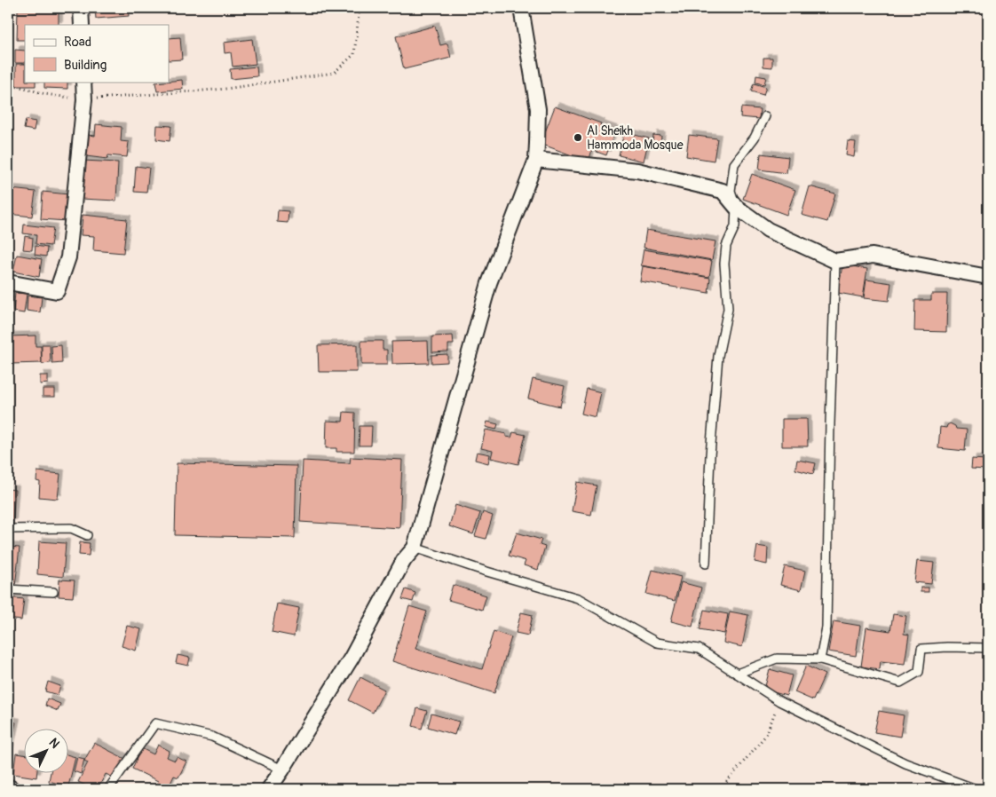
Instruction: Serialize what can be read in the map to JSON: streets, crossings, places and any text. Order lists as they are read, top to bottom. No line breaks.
{"places":["Al Sheikh Hammoda Mosque"],"legend":["Road","Building"],"north":"top right"}
